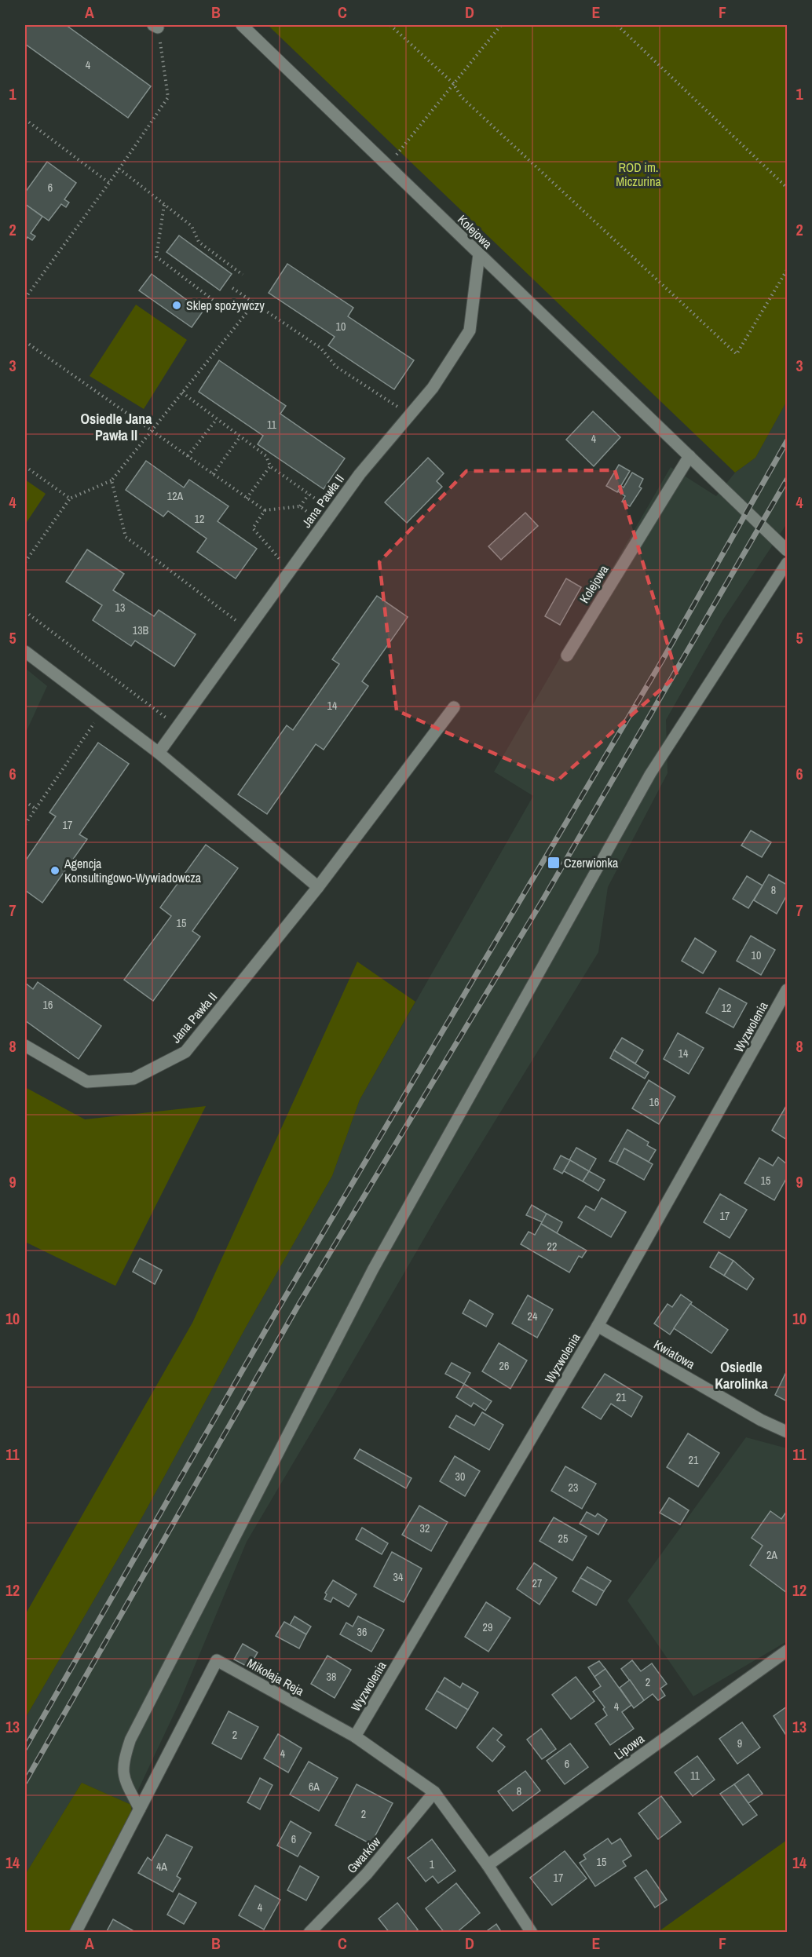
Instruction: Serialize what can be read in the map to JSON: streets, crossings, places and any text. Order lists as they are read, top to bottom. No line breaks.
{"streets":{"street":["Kolejowa","Jana Pawła II","Wyzwolenia","Kwiatowa","Mikołaja Reja","Lipowa","Gwarków"]},"crossings":[["Kolejowa","Jana Pawła II"],["Wyzwolenia","Kwiatowa"],["Wyzwolenia","Mikołaja Reja"],["Mikołaja Reja","Lipowa"],["Mikołaja Reja","Gwarków"]],"districts":["Osiedle Jana Pawła II","Osiedle Karolinka"],"parks":["ROD im. Miczurina"],"places":{"other":["Sklep spożywczy","Agencja Konsultingowo-Wywiadowcza"],"transit":["Czerwionka"]},"house_numbers":["4","6","10","11","4","12A","12","13","13B","14","17","8","15","10","16","12","14","16","15","17","22","24","26","21","21","30","23","32","25","2A","34","27","29","36","38","2","4","2","9","4","6","11","6A","8","2","6","15","1","4A","17","4"],"grid":{"columns":["A","B","C","D","E","F"],"rows":["1","2","3","4","5","6","7","8","9","10","11","12","13","14"]}}
